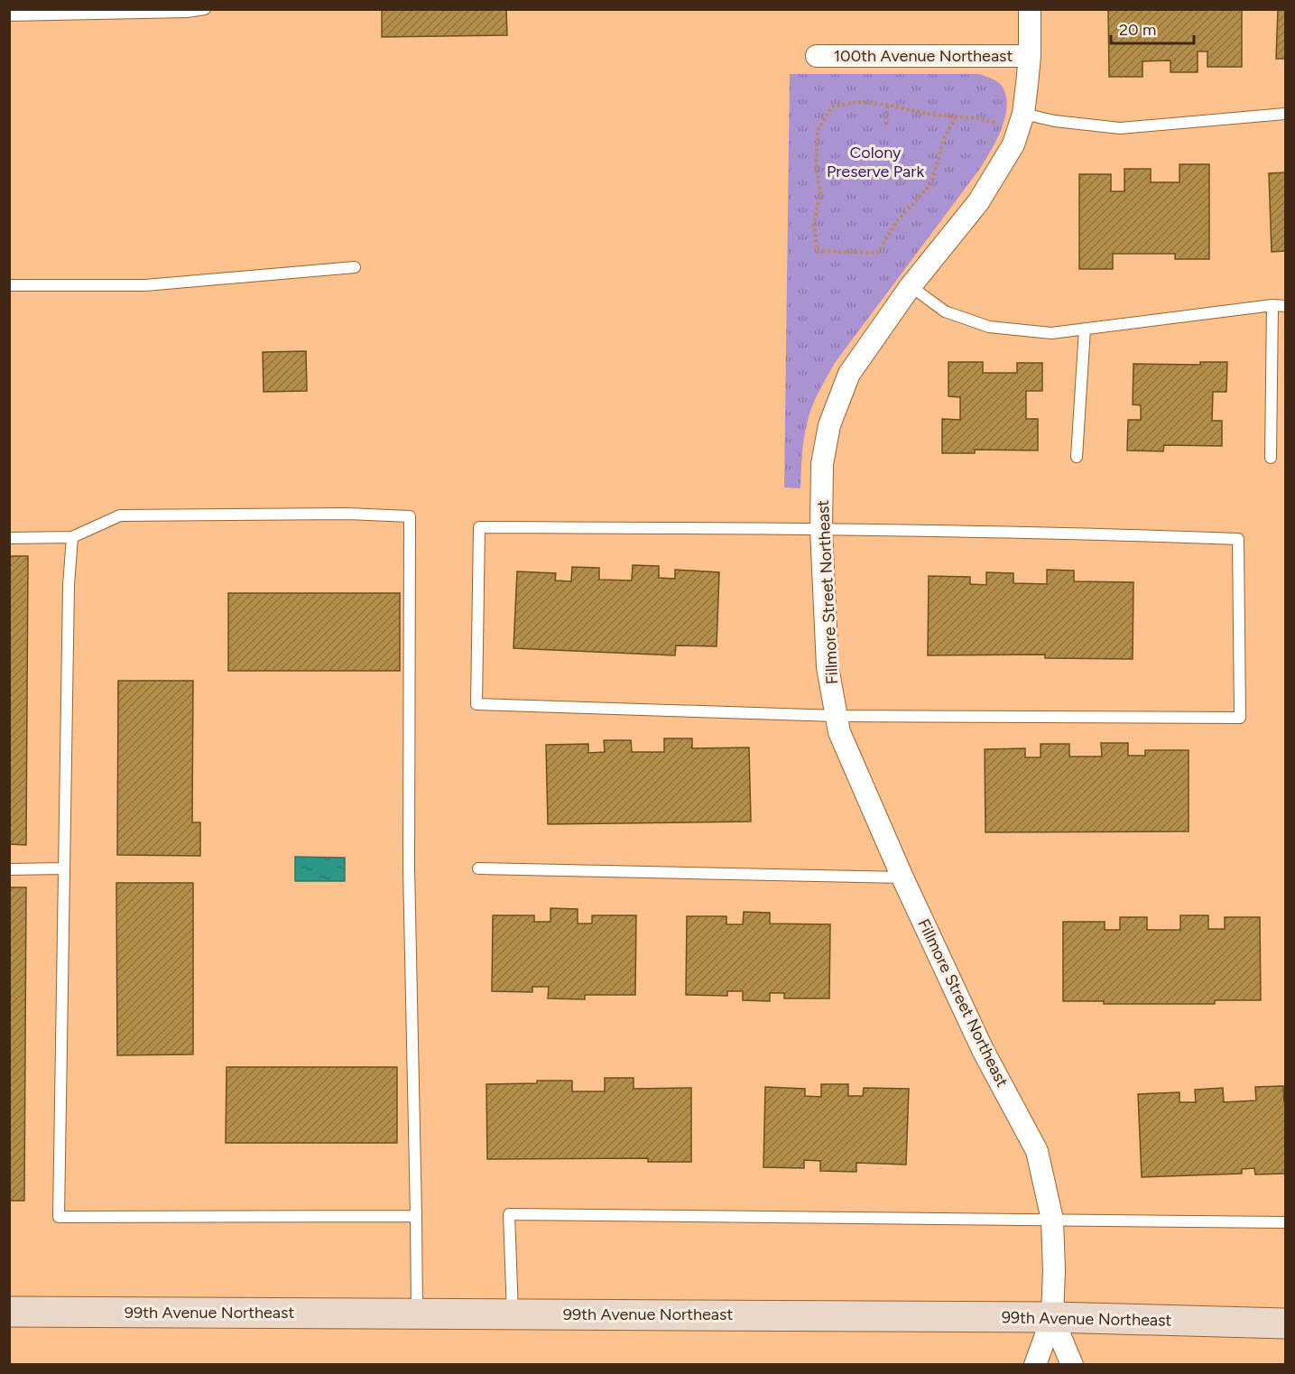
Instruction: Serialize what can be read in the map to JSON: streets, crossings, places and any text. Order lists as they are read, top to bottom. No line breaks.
{"streets":{"street":["100th Avenue Northeast","Fillmore Street Northeast","99th Avenue Northeast"]},"crossings":[["100th Avenue Northeast","Fillmore Street Northeast"],["Fillmore Street Northeast","99th Avenue Northeast"]],"parks":["Colony Preserve Park"],"scale_bar":"20 m"}
